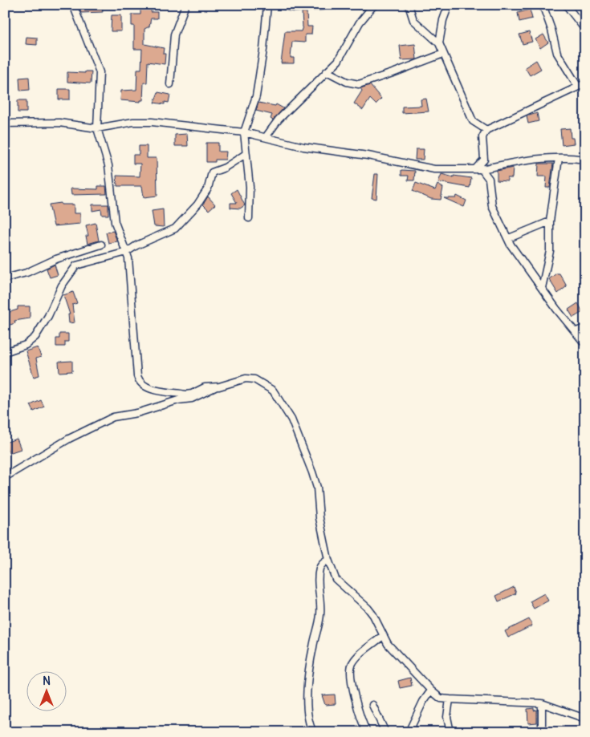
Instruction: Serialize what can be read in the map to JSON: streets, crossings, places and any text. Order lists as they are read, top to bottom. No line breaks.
{"north":"top"}
